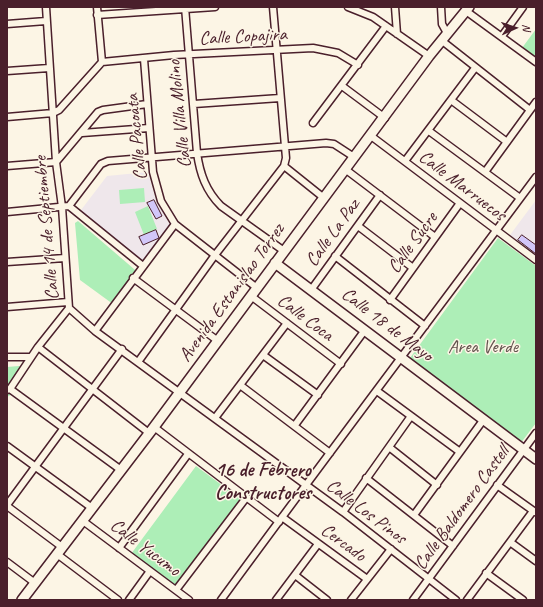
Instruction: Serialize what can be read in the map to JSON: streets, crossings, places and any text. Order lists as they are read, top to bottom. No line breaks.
{"streets":{"street":["Calle Copajira","Calle Villa Molino","Calle Pacoata","Calle Marruecos","Calle 14 de Septiembre","Calle La Paz","Calle Sucre","Avenida Estanislao Torrez","Calle Coca","Calle 18 de Mayo","Calle Baldomero Castell","Calle Los Pinos","Cercado","Calle Yucumo"]},"crossings":[["Calle Copajira","Calle Villa Molino"],["Calle Copajira","Calle Pacoata"],["Calle Villa Molino","Avenida Estanislao Torrez"],["Calle Pacoata","Avenida Estanislao Torrez"],["Calle Marruecos","Calle Sucre"],["Calle Marruecos","Avenida Estanislao Torrez"],["Calle 14 de Septiembre","Avenida Estanislao Torrez"],["Calle 14 de Septiembre","Calle Los Pinos"],["Calle La Paz","Calle 18 de Mayo"],["Avenida Estanislao Torrez","Calle Coca"],["Avenida Estanislao Torrez","Calle 18 de Mayo"],["Avenida Estanislao Torrez","Calle Los Pinos"],["Avenida Estanislao Torrez","Cercado"],["Avenida Estanislao Torrez","Calle Yucumo"],["Calle 18 de Mayo","Calle Baldomero Castell"],["Calle Baldomero Castell","Calle Los Pinos"]],"districts":["16 de Febrero Constructores"],"parks":["Area Verde"],"north":"right"}
